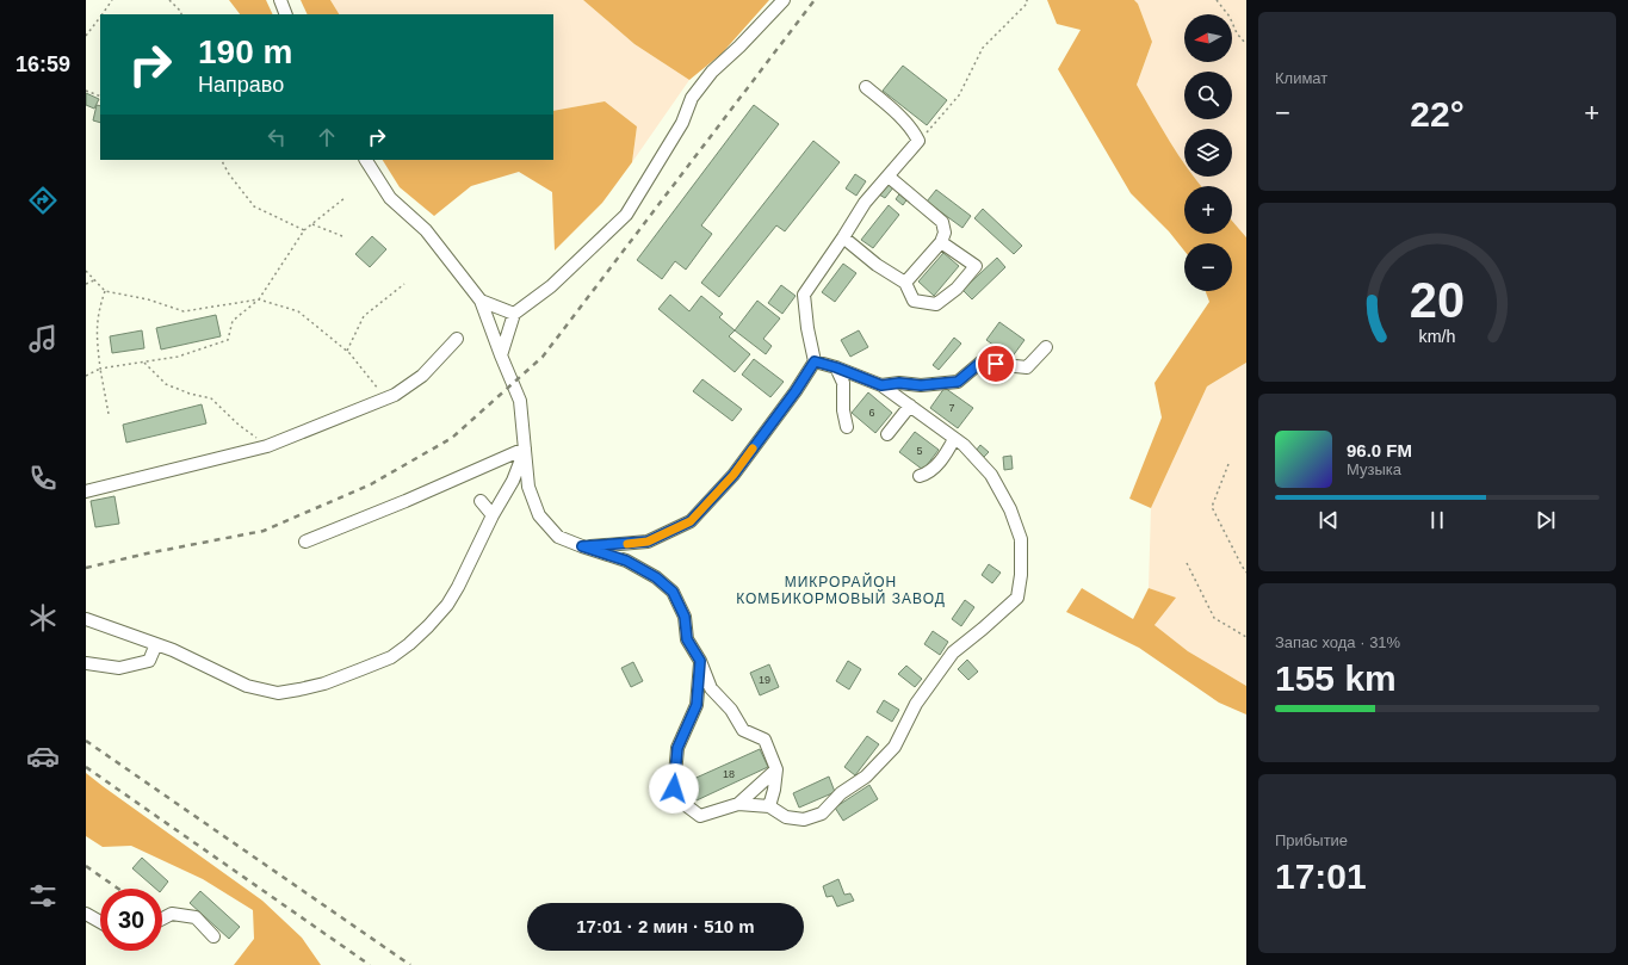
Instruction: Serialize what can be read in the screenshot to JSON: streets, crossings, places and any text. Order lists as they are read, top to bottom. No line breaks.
{"districts":["МИКРОРАЙОН КОМБИКОРМОВЫЙ ЗАВОД"],"house_numbers":["7","6","5","19","18"],"north":"left","page":{"tabs":"16:59","tile":["Климат",["Запас хода · 31%","155 km"],["Прибытие","17:01"]],"map_buttons":["+","−"],"turn":["190 m","Направо"],"heat":["−","22°","+"],"song":["96.0 FM","Музыка"],"limit":"30","trip":"17:01 · 2 мин · 510 m","gauge":["20","km/h"]}}
